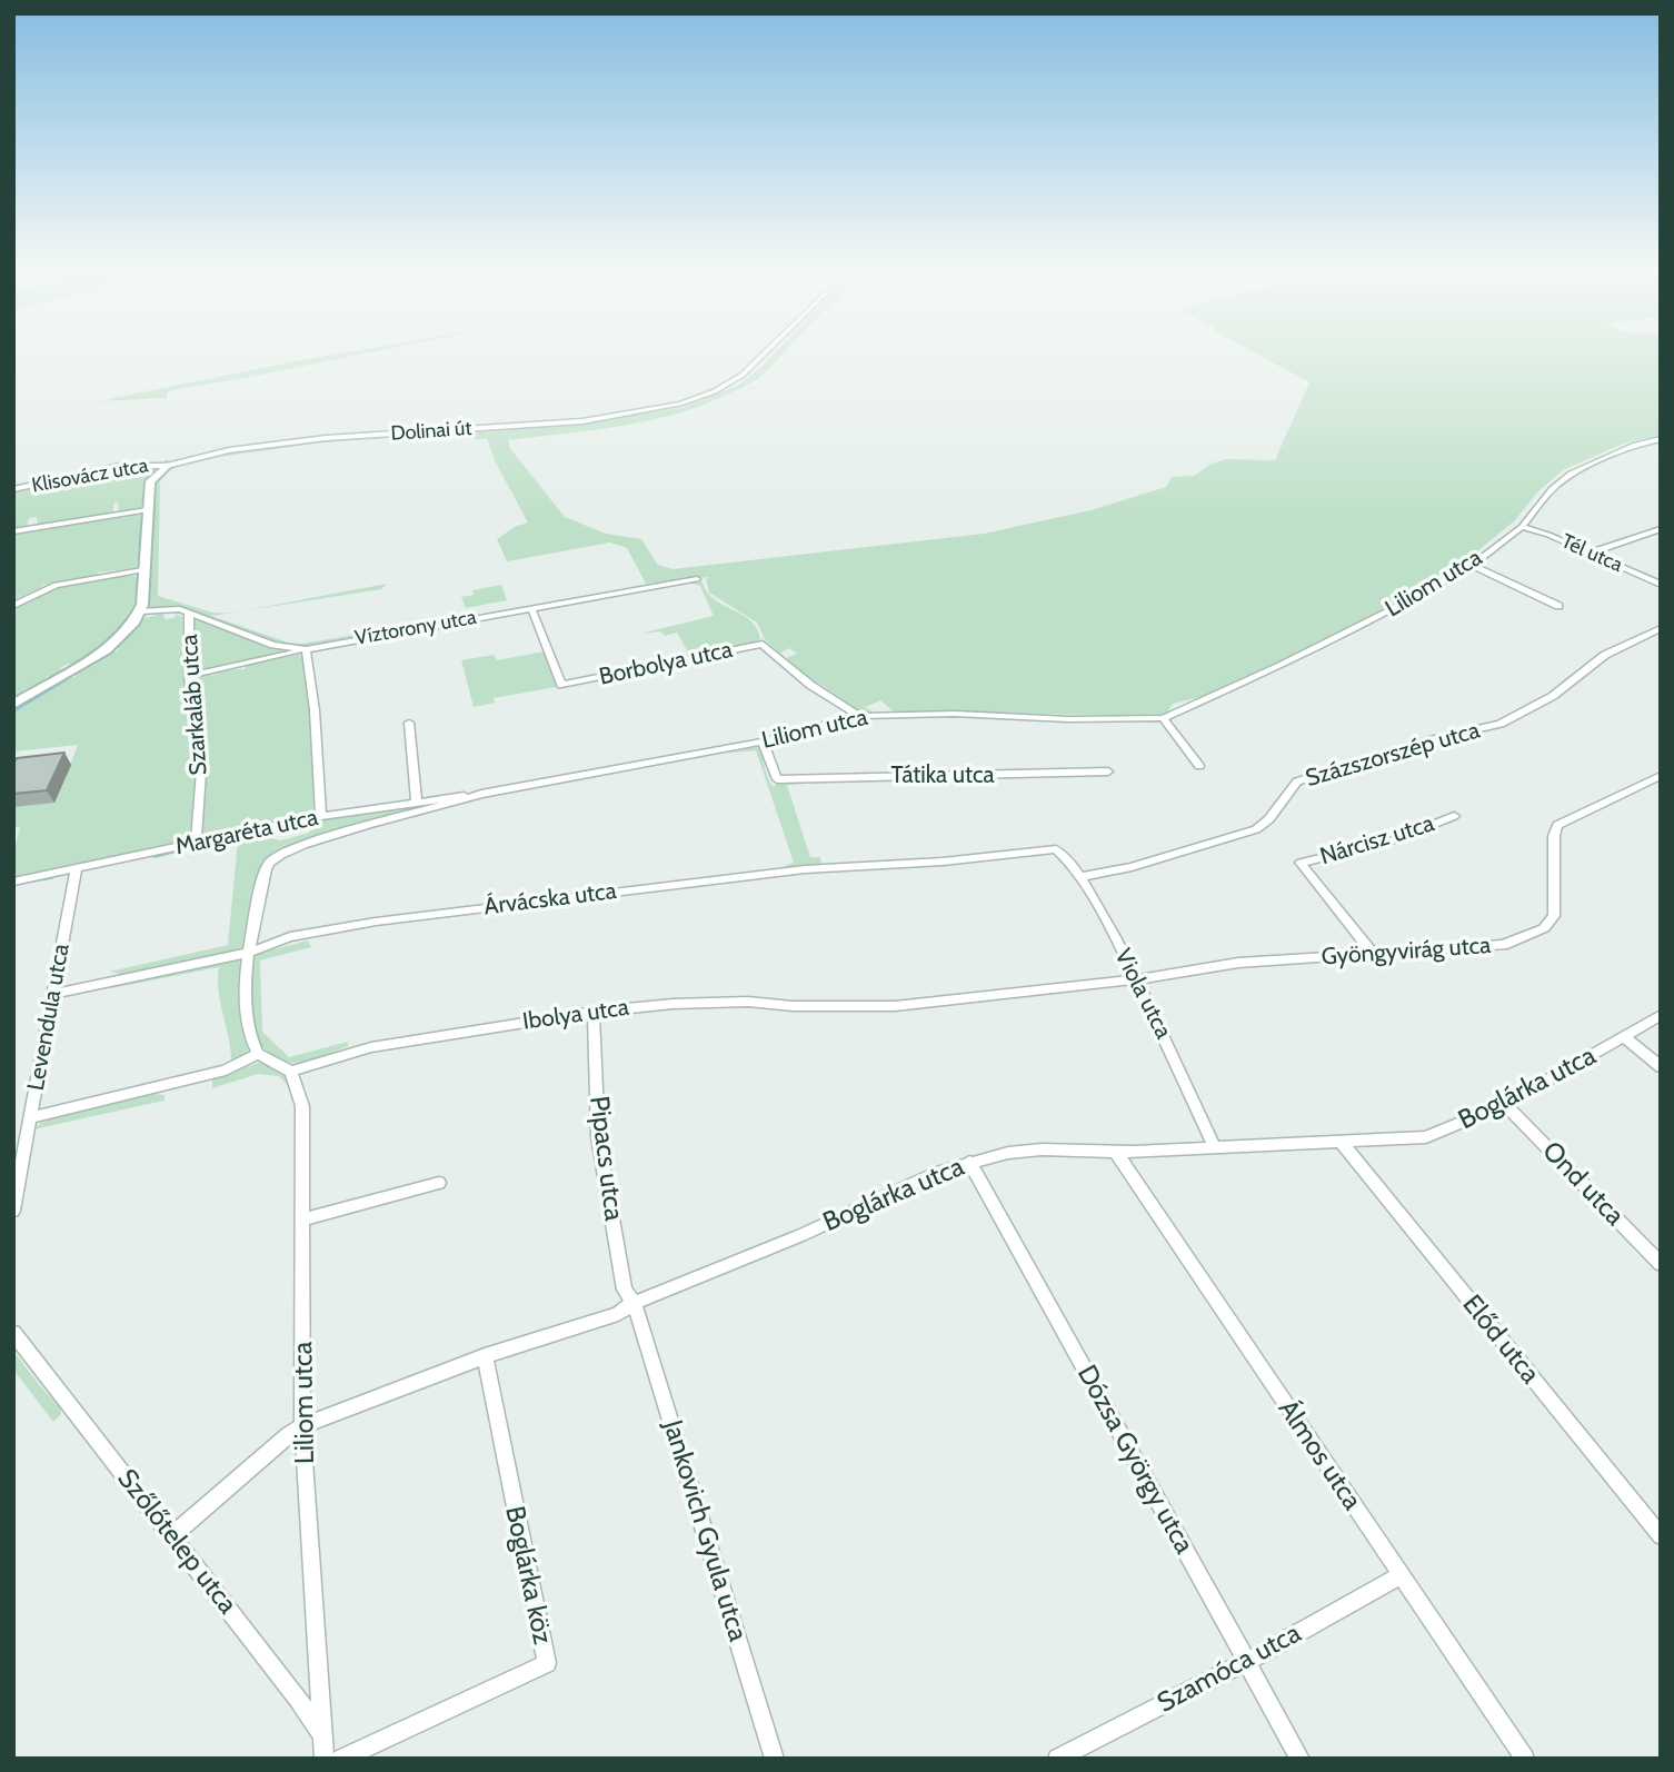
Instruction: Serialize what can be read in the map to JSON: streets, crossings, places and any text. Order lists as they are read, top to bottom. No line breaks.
{"streets":{"street":["Dolinai út","Klisovácz utca","Tél utca","Liliom utca","Víztorony utca","Borbolya utca","Szarkaláb utca","Százszorszép utca","Tátika utca","Margaréta utca","Nárcisz utca","Árvácska utca","Gyöngyvirág utca","Viola utca","Ibolya utca","Levendula utca","Boglárka utca","Pipacs utca","Ond utca","Előd utca","Álmos utca","Dózsa György utca","Jankovich Gyula utca","Szőlőtelep utca","Boglárka köz","Szamóca utca"]},"crossings":[["Dolinai út","Klisovácz utca"],["Tél utca","Liliom utca"],["Liliom utca","Borbolya utca"],["Liliom utca","Tátika utca"],["Liliom utca","Margaréta utca"],["Liliom utca","Árvácska utca"],["Liliom utca","Ibolya utca"],["Liliom utca","Boglárka utca"],["Liliom utca","Szőlőtelep utca"],["Víztorony utca","Borbolya utca"],["Víztorony utca","Szarkaláb utca"],["Szarkaláb utca","Margaréta utca"],["Százszorszép utca","Viola utca"],["Margaréta utca","Levendula utca"],["Nárcisz utca","Gyöngyvirág utca"],["Árvácska utca","Viola utca"],["Árvácska utca","Levendula utca"],["Gyöngyvirág utca","Viola utca"],["Gyöngyvirág utca","Ibolya utca"],["Viola utca","Ibolya utca"],["Viola utca","Boglárka utca"],["Ibolya utca","Pipacs utca"],["Boglárka utca","Pipacs utca"],["Boglárka utca","Ond utca"],["Boglárka utca","Előd utca"],["Boglárka utca","Álmos utca"],["Boglárka utca","Dózsa György utca"],["Boglárka utca","Jankovich Gyula utca"],["Boglárka utca","Szőlőtelep utca"],["Boglárka utca","Boglárka köz"],["Pipacs utca","Jankovich Gyula utca"],["Álmos utca","Szamóca utca"],["Dózsa György utca","Szamóca utca"]]}
